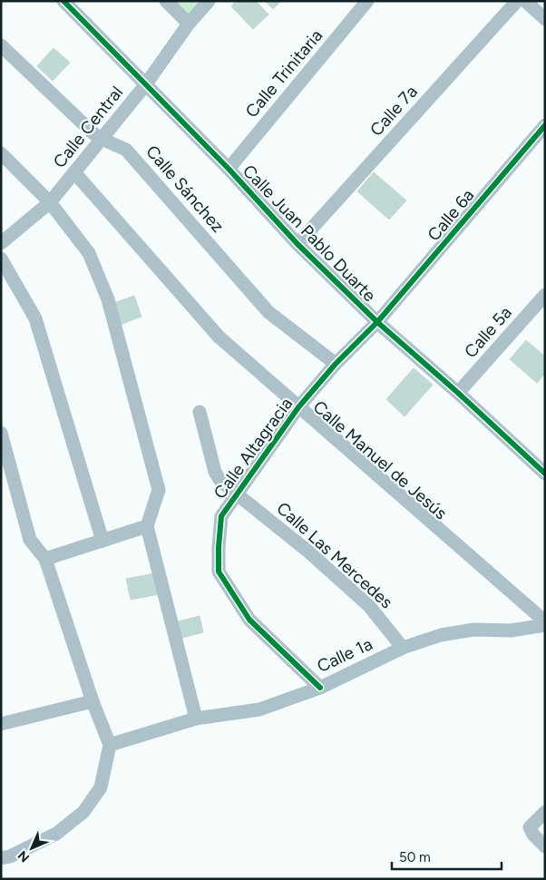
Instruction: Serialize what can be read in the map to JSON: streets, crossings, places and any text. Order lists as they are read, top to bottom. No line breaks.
{"streets":{"street":["Calle Trinitaria","Calle 7a","Calle Central","Calle Sánchez","Calle 6a","Calle Juan Pablo Duarte","Calle 5a","Calle Altagracia","Calle Manuel de Jesús","Calle Las Mercedes","Calle 1a"]},"crossings":[["Calle Trinitaria","Calle Juan Pablo Duarte"],["Calle 7a","Calle Juan Pablo Duarte"],["Calle Central","Calle Sánchez"],["Calle Central","Calle Juan Pablo Duarte"],["Calle Central","Calle Manuel de Jesús"],["Calle Sánchez","Calle Altagracia"],["Calle 6a","Calle Juan Pablo Duarte"],["Calle 6a","Calle Altagracia"],["Calle Juan Pablo Duarte","Calle 5a"],["Calle Juan Pablo Duarte","Calle Altagracia"],["Calle Altagracia","Calle Manuel de Jesús"],["Calle Altagracia","Calle Las Mercedes"],["Calle Altagracia","Calle 1a"],["Calle Las Mercedes","Calle 1a"]],"scale_bar":"50 m","north":"bottom left"}
